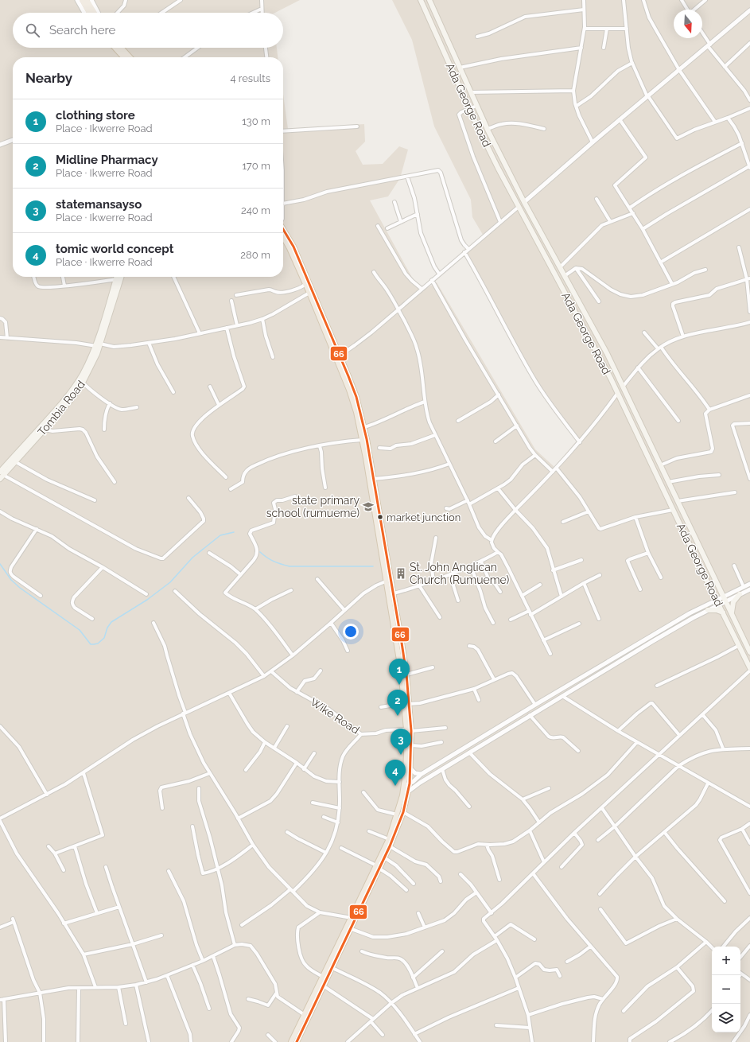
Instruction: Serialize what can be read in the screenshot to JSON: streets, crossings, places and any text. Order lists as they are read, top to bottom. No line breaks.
{"streets":{"main road":["Ada George Road","Tombia Road"],"street":["Wike Road"]},"places":{"school or university":["state primary school (rumueme)"],"other":["market junction"],"building":["St. John Anglican Church (Rumueme)"]},"lines":["transit line 66"],"north":"bottom","page":{"search":"Search here","heading":["Nearby","4 results"],"list":[{"mark":"1","name":"clothing store","note":"Place · Ikwerre Road","value":"130 m"},{"mark":"2","name":"Midline Pharmacy","note":"Place · Ikwerre Road","value":"170 m"},{"mark":"3","name":"statemansayso","note":"Place · Ikwerre Road","value":"240 m"},{"mark":"4","name":"tomic world concept","note":"Place · Ikwerre Road","value":"280 m"}],"pins":["1","2","3","4"],"map_buttons":["+","−"]}}
